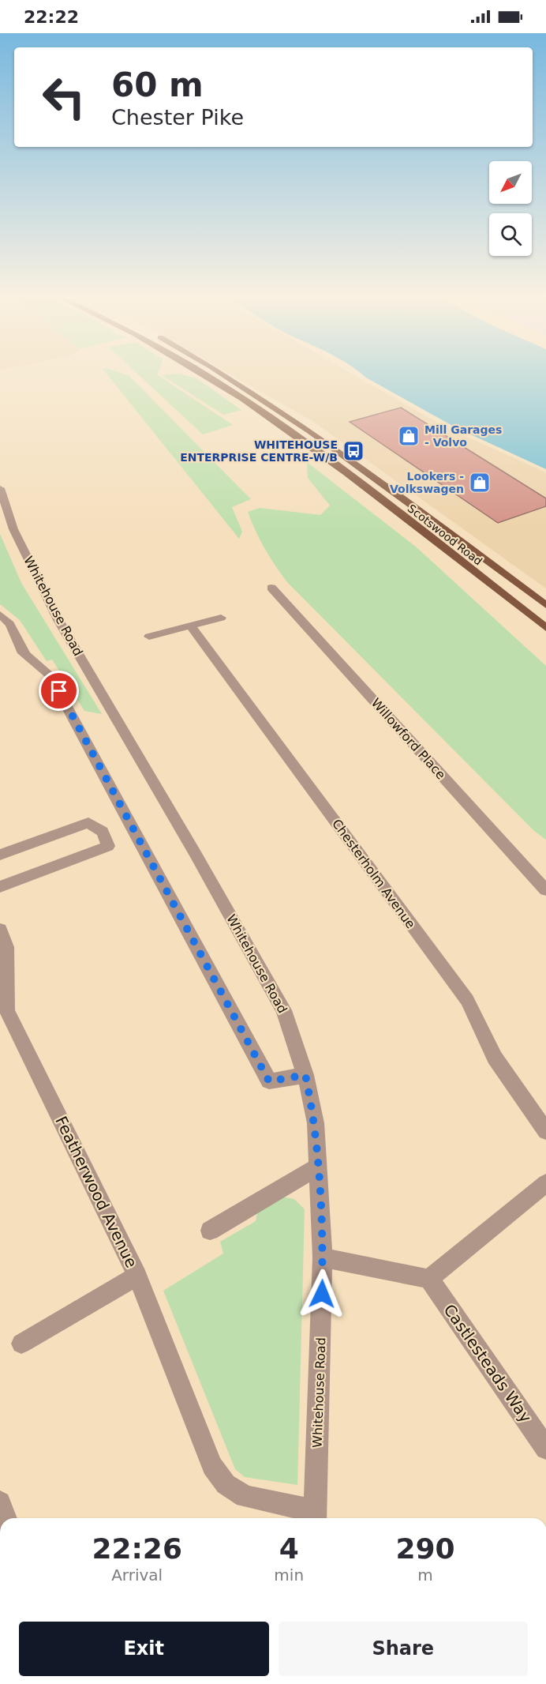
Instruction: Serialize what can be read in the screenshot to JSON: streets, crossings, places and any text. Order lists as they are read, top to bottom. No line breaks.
{"streets":{"main road":["Scotswood Road"],"street":["Whitehouse Road","Willowford Place","Chesterholm Avenue","Featherwood Avenue","Castlesteads Way"]},"places":{"shop":["Mill Garages - Volvo","Lookers - Volkswagen"],"bus stop":["WHITEHOUSE ENTERPRISE CENTRE-W/B"]},"north":"bottom left","page":{"status":"22:22","turn":["60 m","Chester Pike"],"eta":["22:26","Arrival","4","min","290","m"],"buttons":["Exit","Share"]}}
